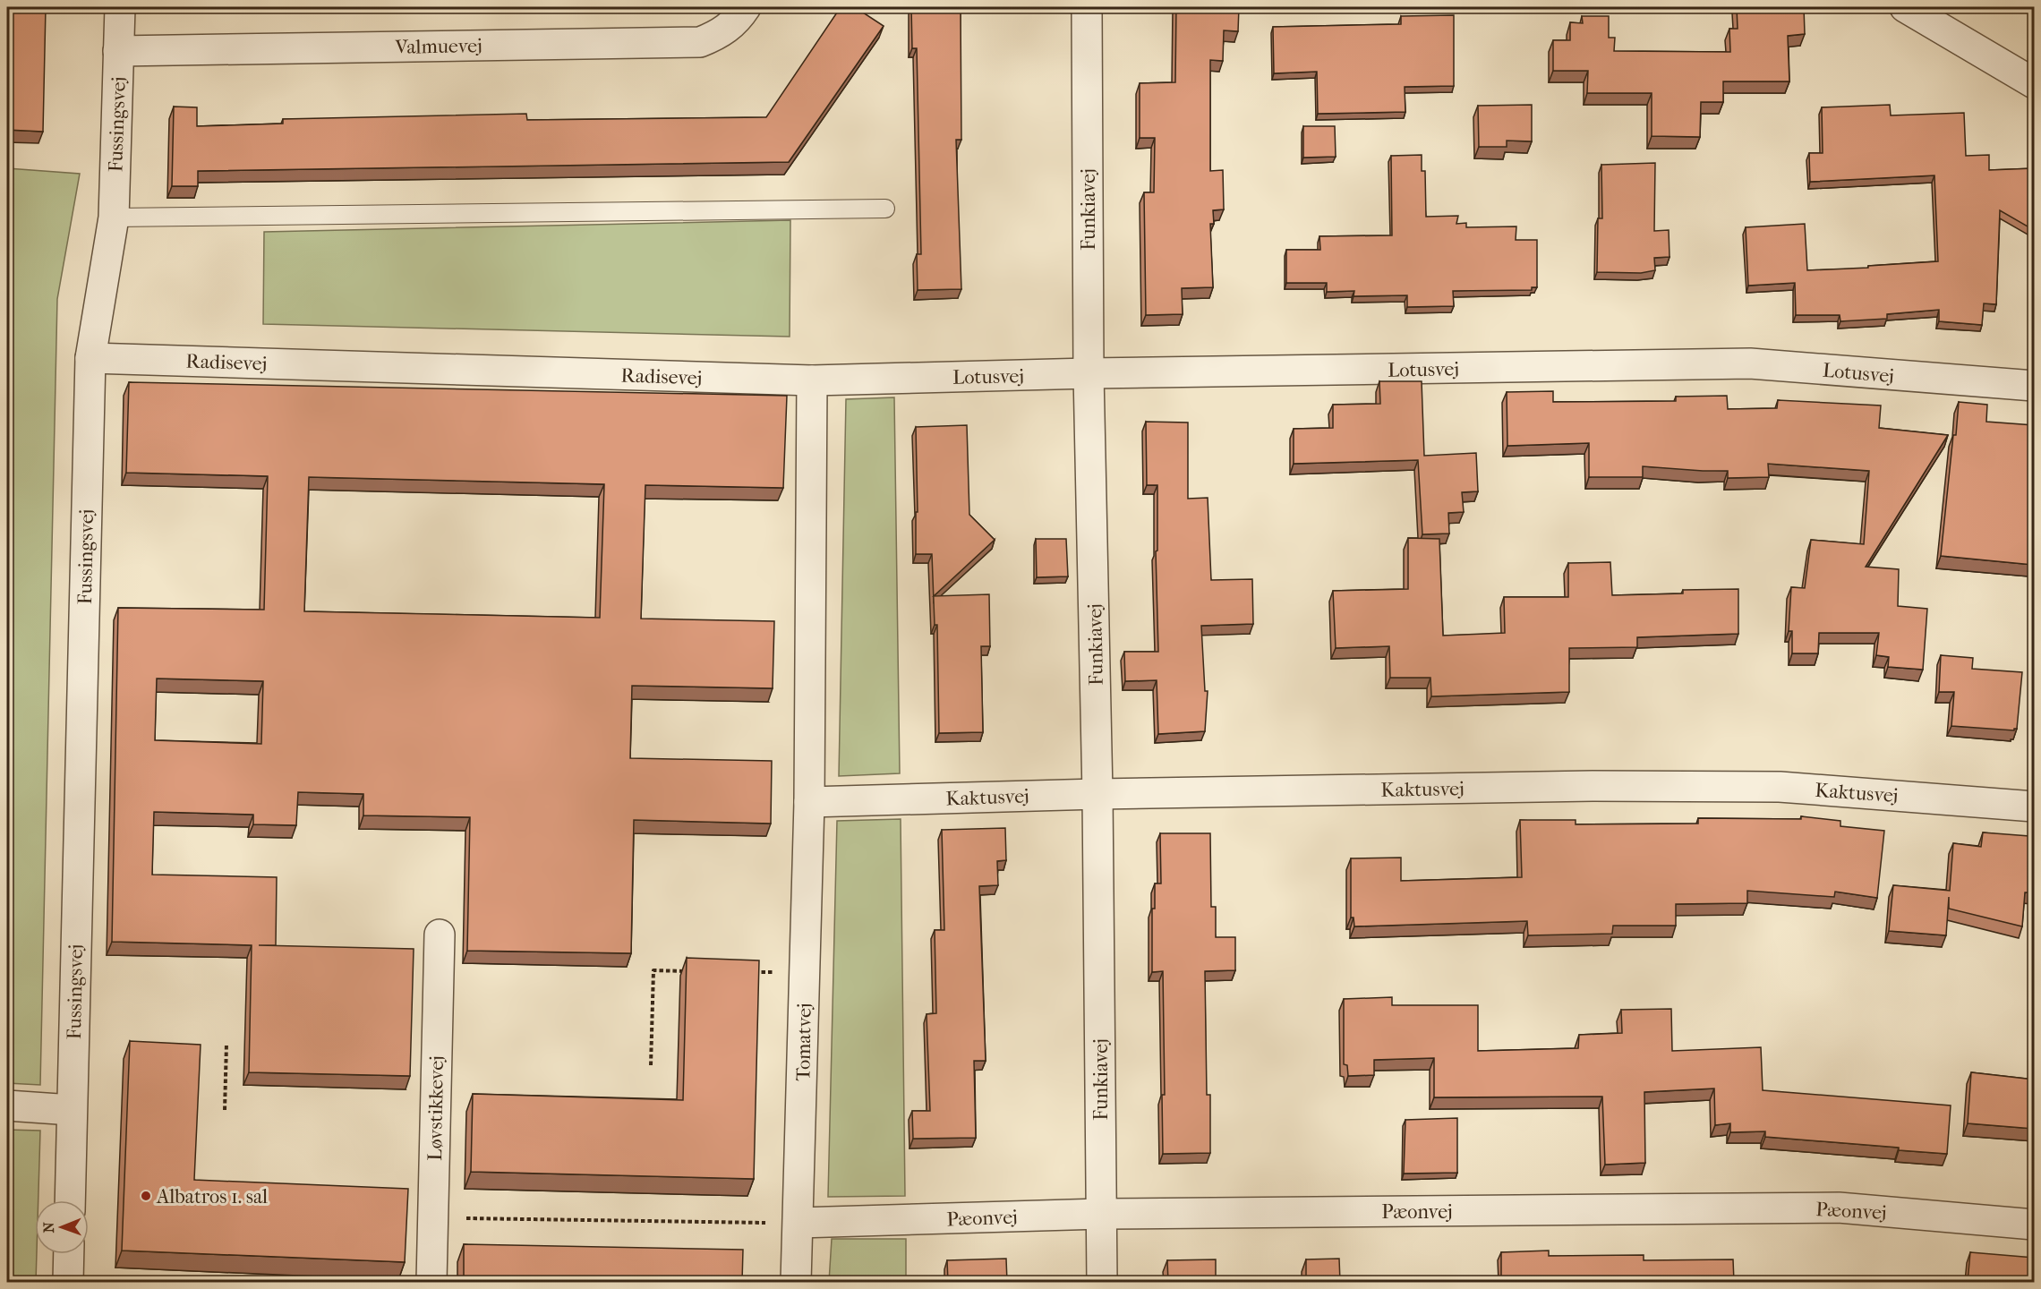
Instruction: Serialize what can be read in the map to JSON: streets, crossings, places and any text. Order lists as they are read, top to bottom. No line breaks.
{"streets":{"street":["Valmuevej","Fussingsvej","Funkiavej","Radisevej","Lotusvej","Kaktusvej","Tomatvej","Løvstikkevej","Pæonvej"]},"crossings":[["Valmuevej","Fussingsvej"],["Fussingsvej","Radisevej"],["Funkiavej","Lotusvej"],["Funkiavej","Kaktusvej"],["Funkiavej","Pæonvej"],["Radisevej","Lotusvej"],["Kaktusvej","Tomatvej"],["Tomatvej","Pæonvej"]],"places":["Albatros 1. sal"],"north":"left"}
